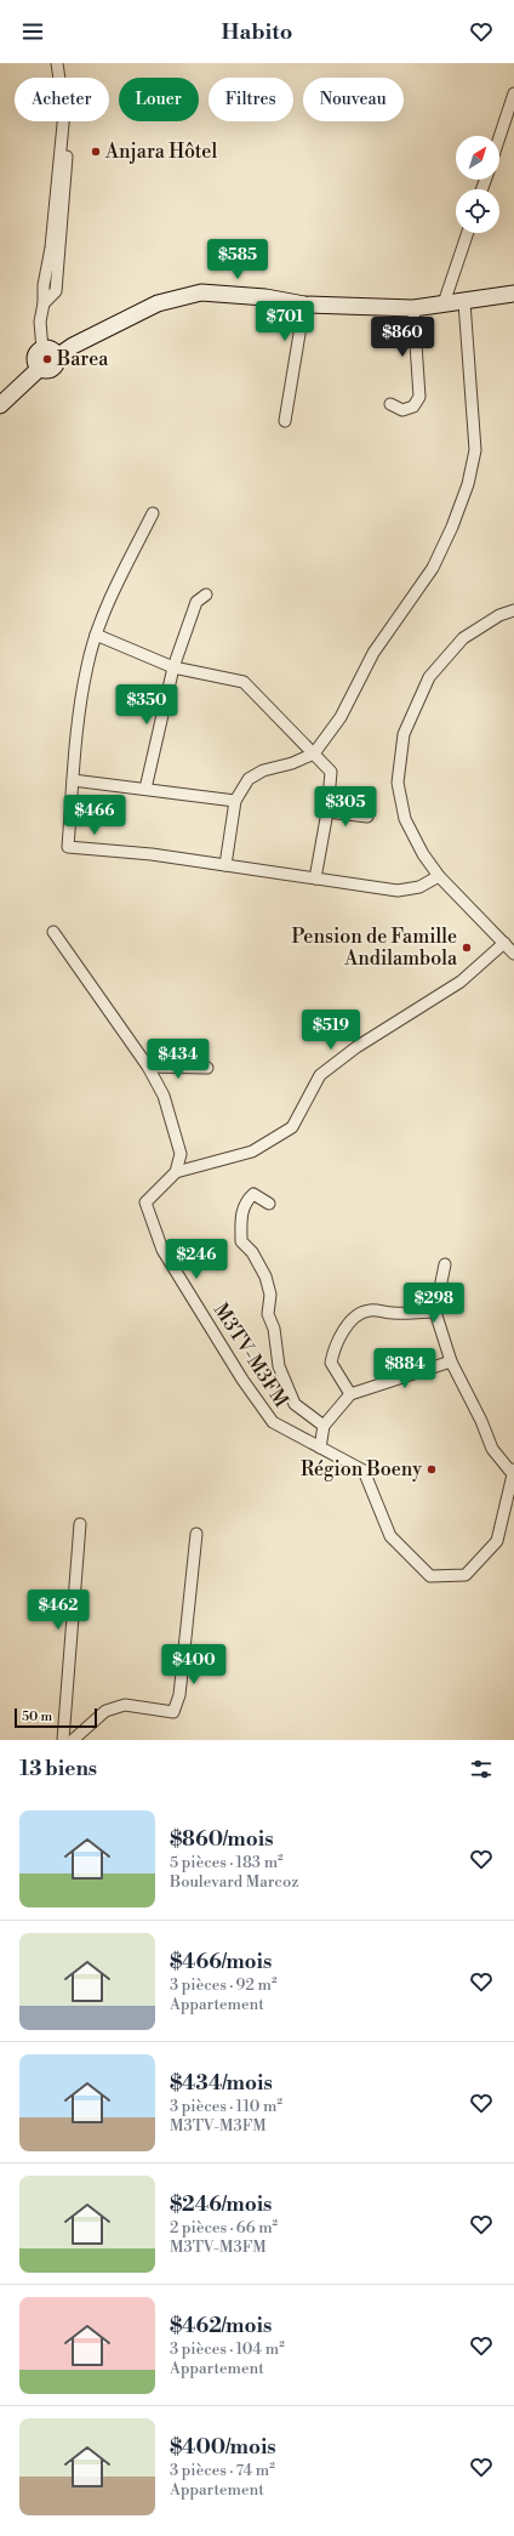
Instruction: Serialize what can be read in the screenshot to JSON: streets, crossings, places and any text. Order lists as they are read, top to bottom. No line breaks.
{"streets":{"street":["M3TV-M3FM"]},"places":["Anjara Hôtel","Barea","Pension de Famille Andilambola","Région Boeny"],"scale_bar":"50 m","north":"top right","page":{"header":"Habito","chip":["Acheter","Louer","Filtres","Nouveau"],"price":["$585","$701","$860","$350","$305","$466","$519","$434","$246","$298","$884","$462","$400"],"scale":"50 m","heading":"13 biens","list":[{"name":"$860/mois","note":"5 pièces · 183 m² · Boulevard Marcoz"},{"name":"$466/mois","note":"3 pièces · 92 m² · Appartement"},{"name":"$434/mois","note":"3 pièces · 110 m² · M3TV-M3FM"},{"name":"$246/mois","note":"2 pièces · 66 m² · M3TV-M3FM"},{"name":"$462/mois","note":"3 pièces · 104 m² · Appartement"},{"name":"$400/mois","note":"3 pièces · 74 m² · Appartement"}]}}
